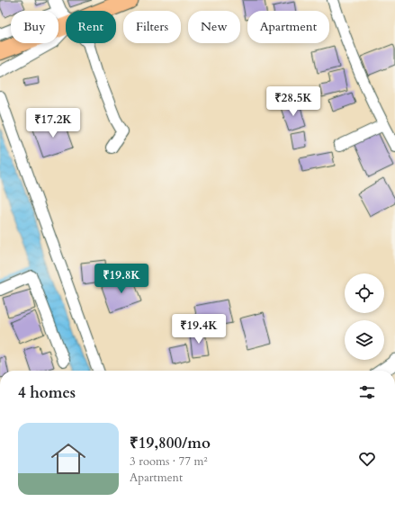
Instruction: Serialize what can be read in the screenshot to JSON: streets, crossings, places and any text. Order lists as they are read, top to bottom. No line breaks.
{"page":{"chip":["Buy","Rent","Filters","New","Apartment"],"price":["₹28.5K","₹17.2K","₹19.8K","₹19.4K"],"heading":"4 homes","list":[{"name":"₹19,800/mo","note":"3 rooms · 77 m² · Apartment"}]}}
